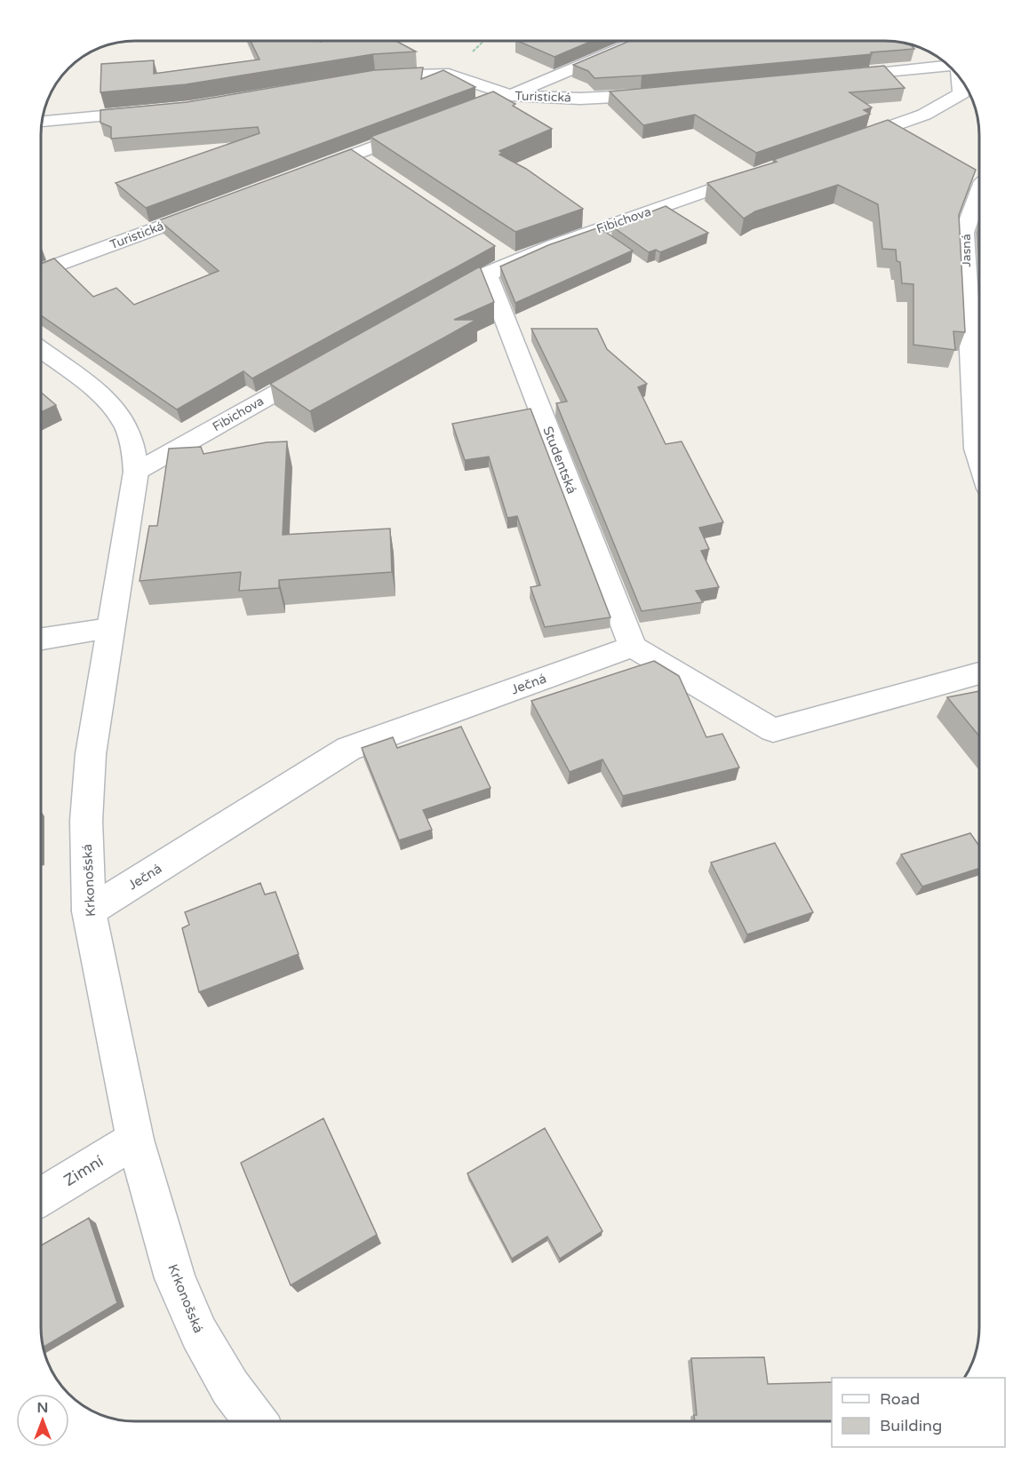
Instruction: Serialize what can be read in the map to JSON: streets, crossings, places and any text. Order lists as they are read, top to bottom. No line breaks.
{"streets":{"street":["Turistická","Fibichova","Jasná","Studentská","Ječná","Krkonošská","Zimní"]},"crossings":[["Fibichova","Studentská"],["Fibichova","Krkonošská"],["Studentská","Ječná"],["Ječná","Krkonošská"],["Krkonošská","Zimní"]],"legend":["Road","Building"],"north":"top"}
